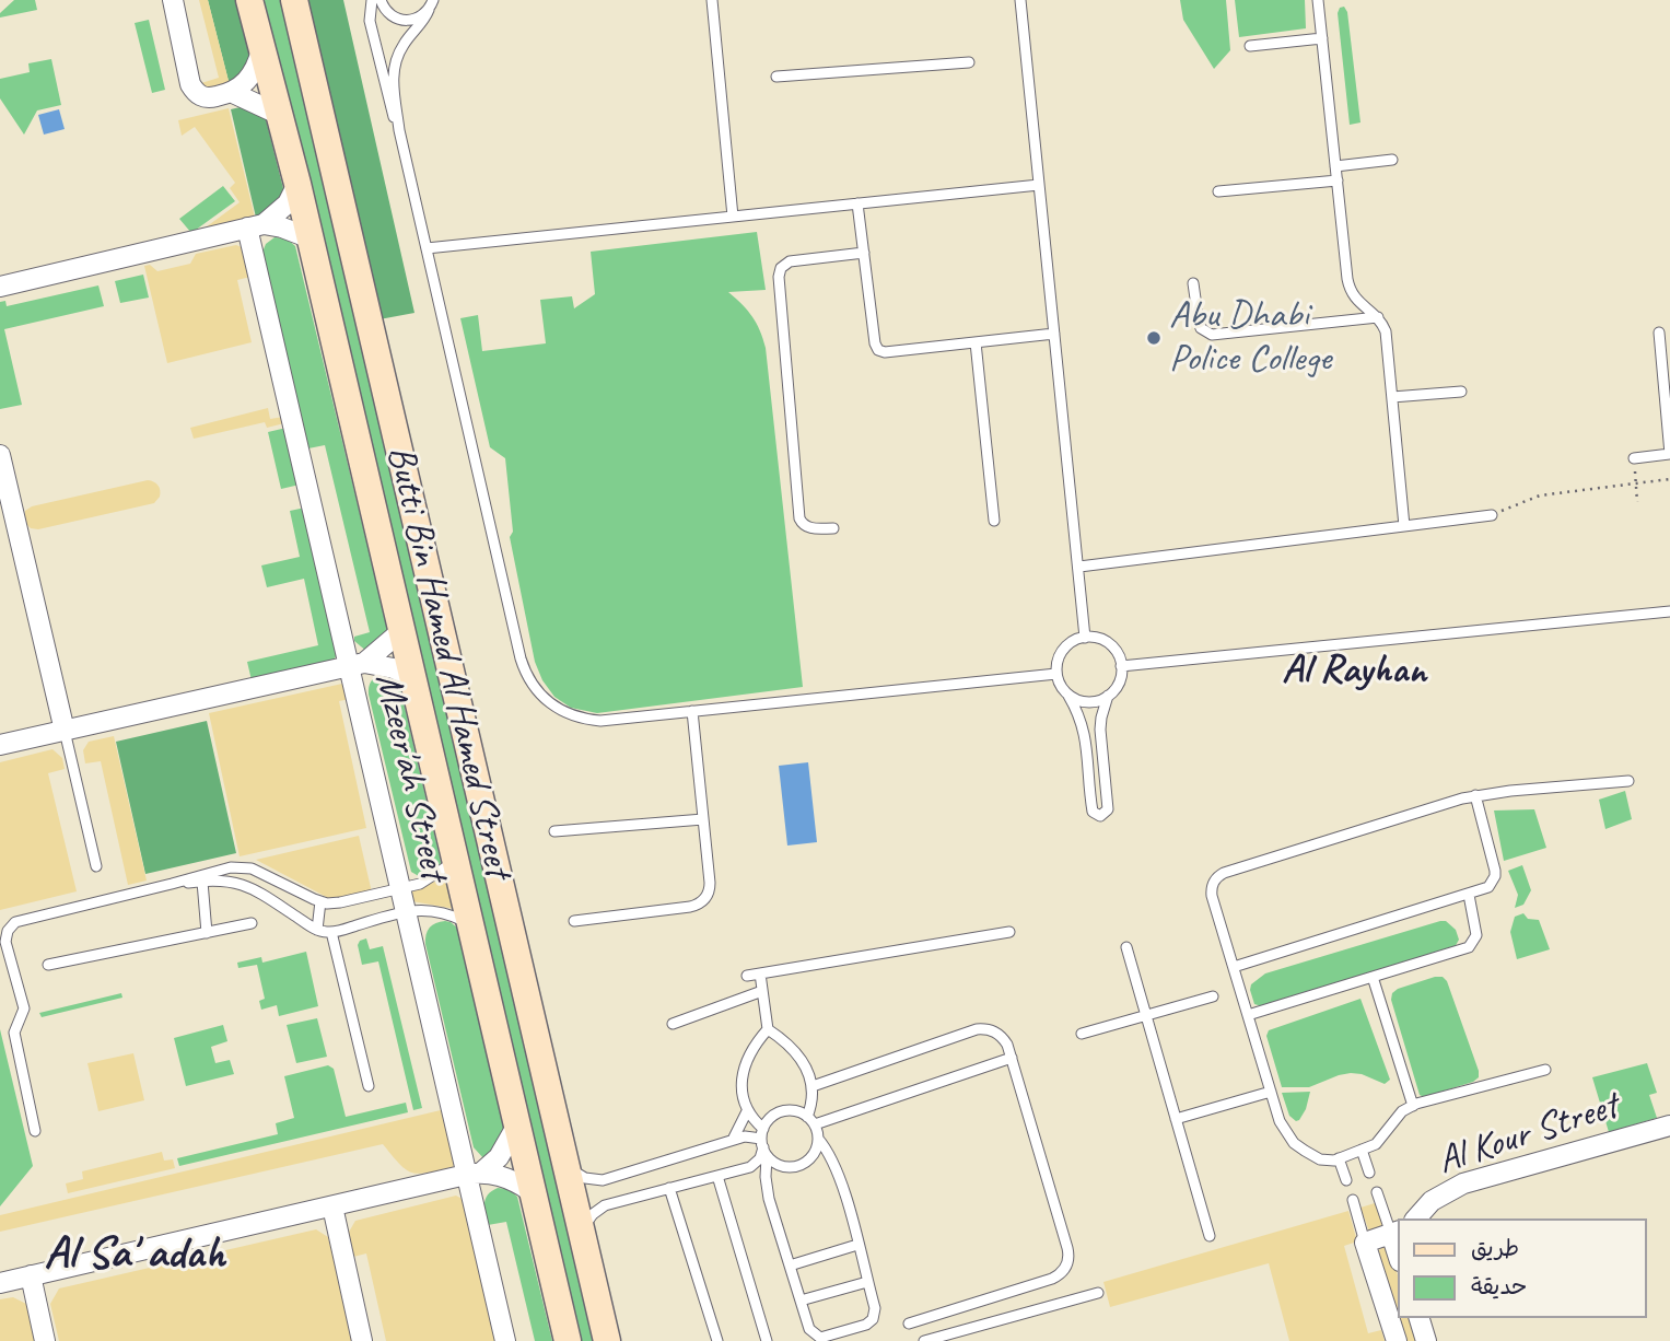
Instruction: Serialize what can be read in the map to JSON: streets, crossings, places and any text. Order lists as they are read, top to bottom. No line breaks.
{"streets":{"street":["Butti Bin Hamed Al Hamed Street","Mzeer'ah Street","Al Kour Street"]},"districts":["Al Rayhan","Al Sa' adah"],"places":["Abu Dhabi Police College"],"legend":["طريق","حديقة"]}
